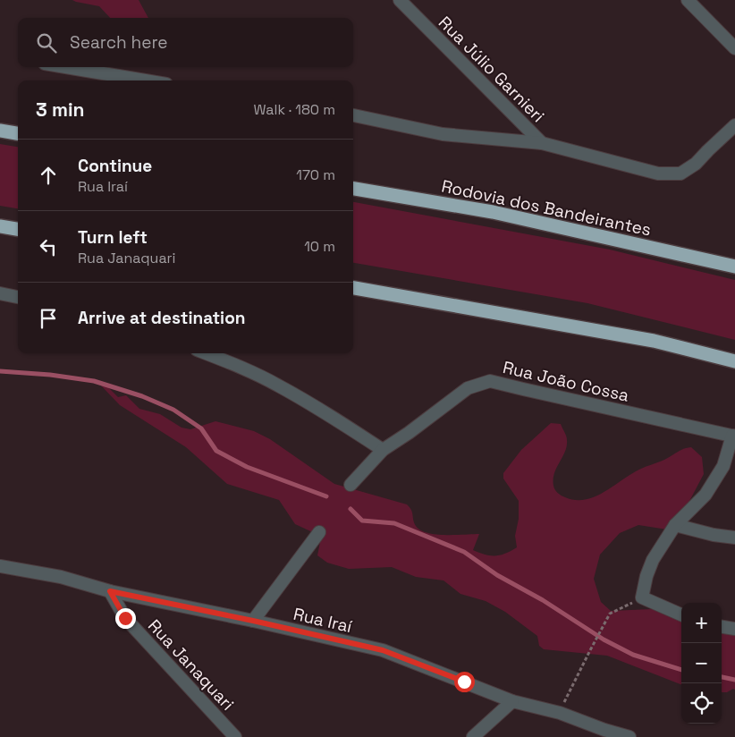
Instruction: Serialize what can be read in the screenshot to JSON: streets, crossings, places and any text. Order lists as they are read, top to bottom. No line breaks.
{"streets":{"highway":["Rodovia dos Bandeirantes"],"street":["Rua Júlio Garnieri","Rua João Cossa","Rua Iraí","Rua Janaquari"]},"crossings":[["Rua Iraí","Rua Janaquari"]],"page":{"search":"Search here","heading":["3 min","Walk · 180 m"],"list":[["Continue","Rua Iraí","170 m"],["Turn left","Rua Janaquari","10 m"],"Arrive at destination"],"map_buttons":["+","−"]}}
